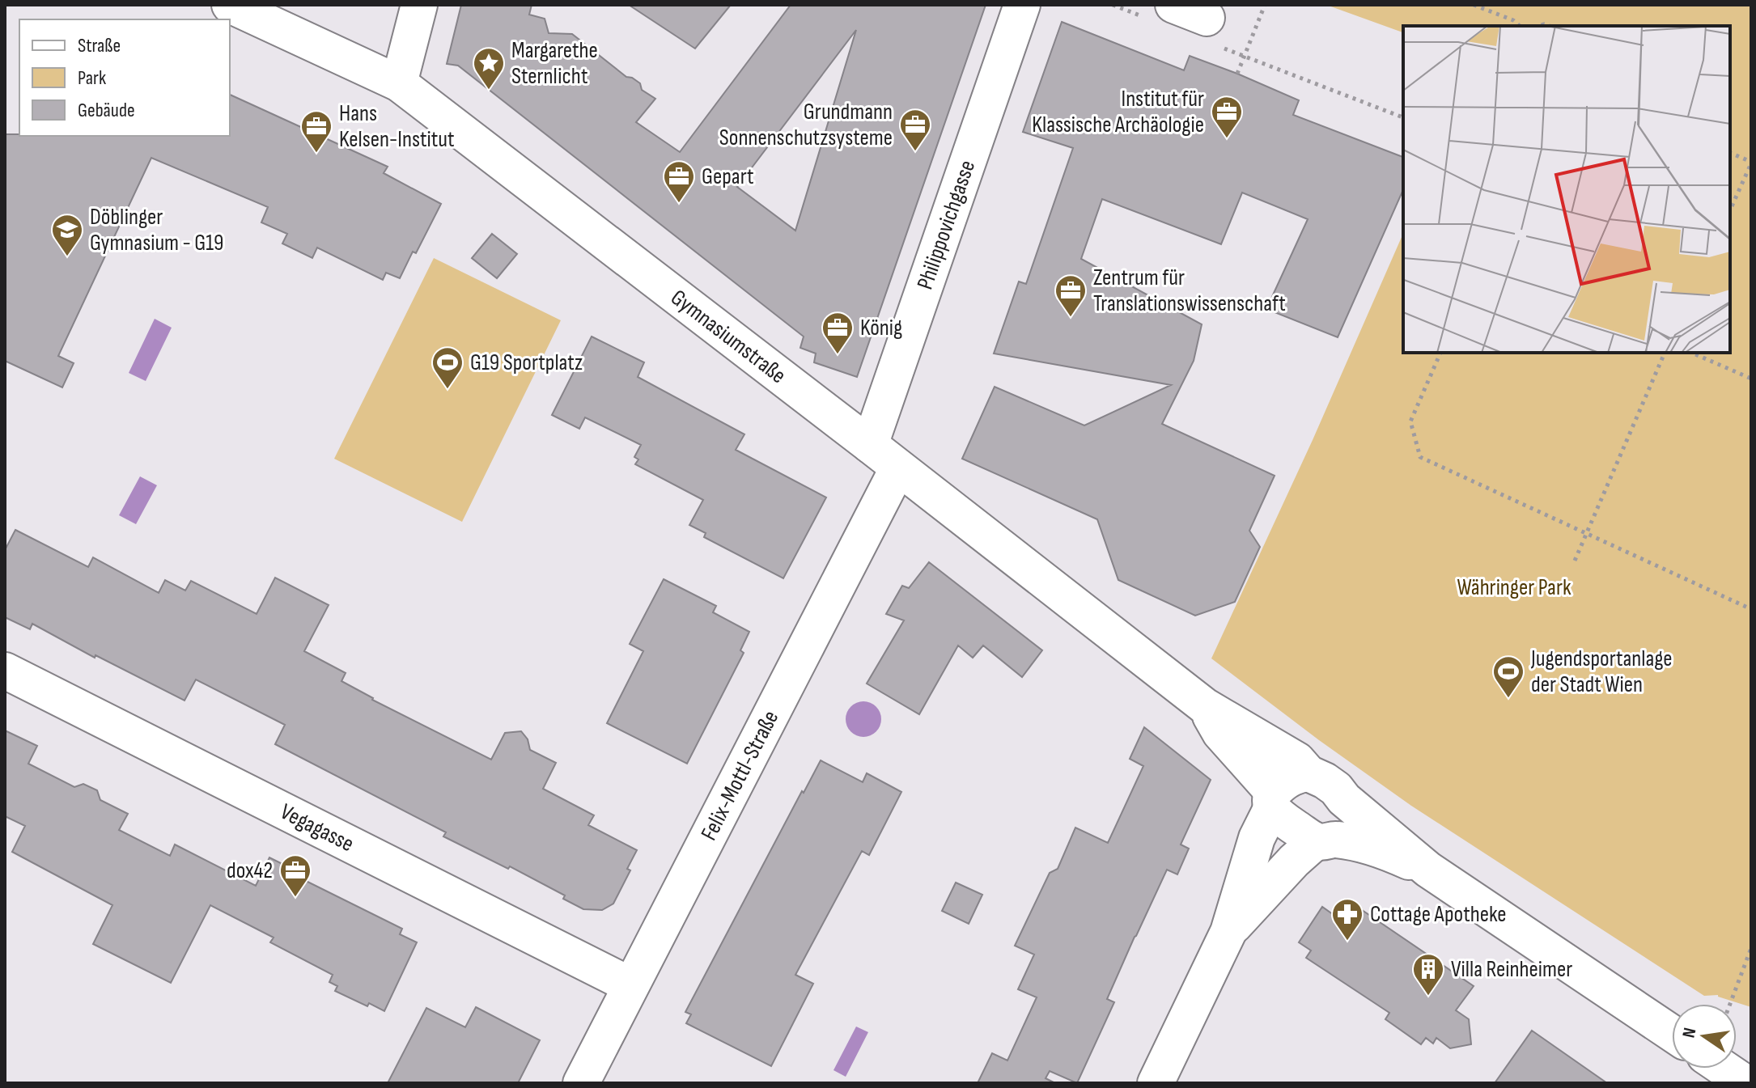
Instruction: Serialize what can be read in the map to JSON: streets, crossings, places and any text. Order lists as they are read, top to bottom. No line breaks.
{"streets":{"street":["Philippovichgasse","Gymnasiumstraße","Felix-Mottl-Straße","Vegagasse"]},"crossings":[["Philippovichgasse","Gymnasiumstraße"],["Gymnasiumstraße","Felix-Mottl-Straße"],["Felix-Mottl-Straße","Vegagasse"]],"parks":["Währinger Park"],"places":{"place":["Margarethe Sternlicht"],"office":["Institut für Klassische Archäologie","Grundmann Sonnenschutzsysteme","Hans Kelsen-Institut","Gepart","Zentrum für Translationswissenschaft","König","dox42"],"school or university":["Döblinger Gymnasium - G19"],"sports":["G19 Sportplatz","Jugendsportanlage der Stadt Wien"],"pharmacy":["Cottage Apotheke"],"building":["Villa Reinheimer"]},"legend":["Straße","Park","Gebäude"],"north":"left"}
